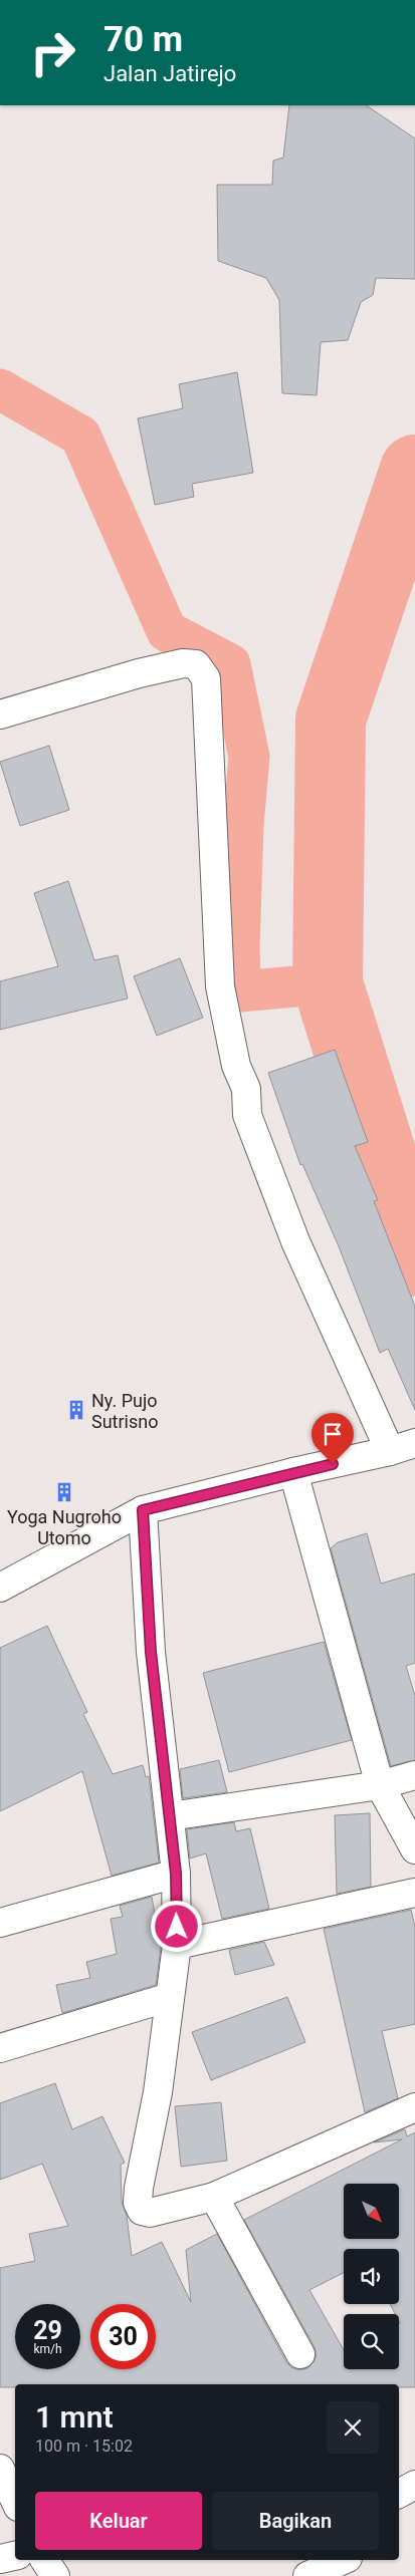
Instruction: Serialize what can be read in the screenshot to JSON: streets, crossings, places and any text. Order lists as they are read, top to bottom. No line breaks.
{"places":{"building":["Ny. Pujo Sutrisno","Yoga Nugroho Utomo"]},"north":"bottom right","page":{"turn":["70 m","Jalan Jatirejo"],"speed":"29 km/h","limit":"30","heading":["1 mnt","100 m · 15:02"],"buttons":["Keluar","Bagikan"]}}
